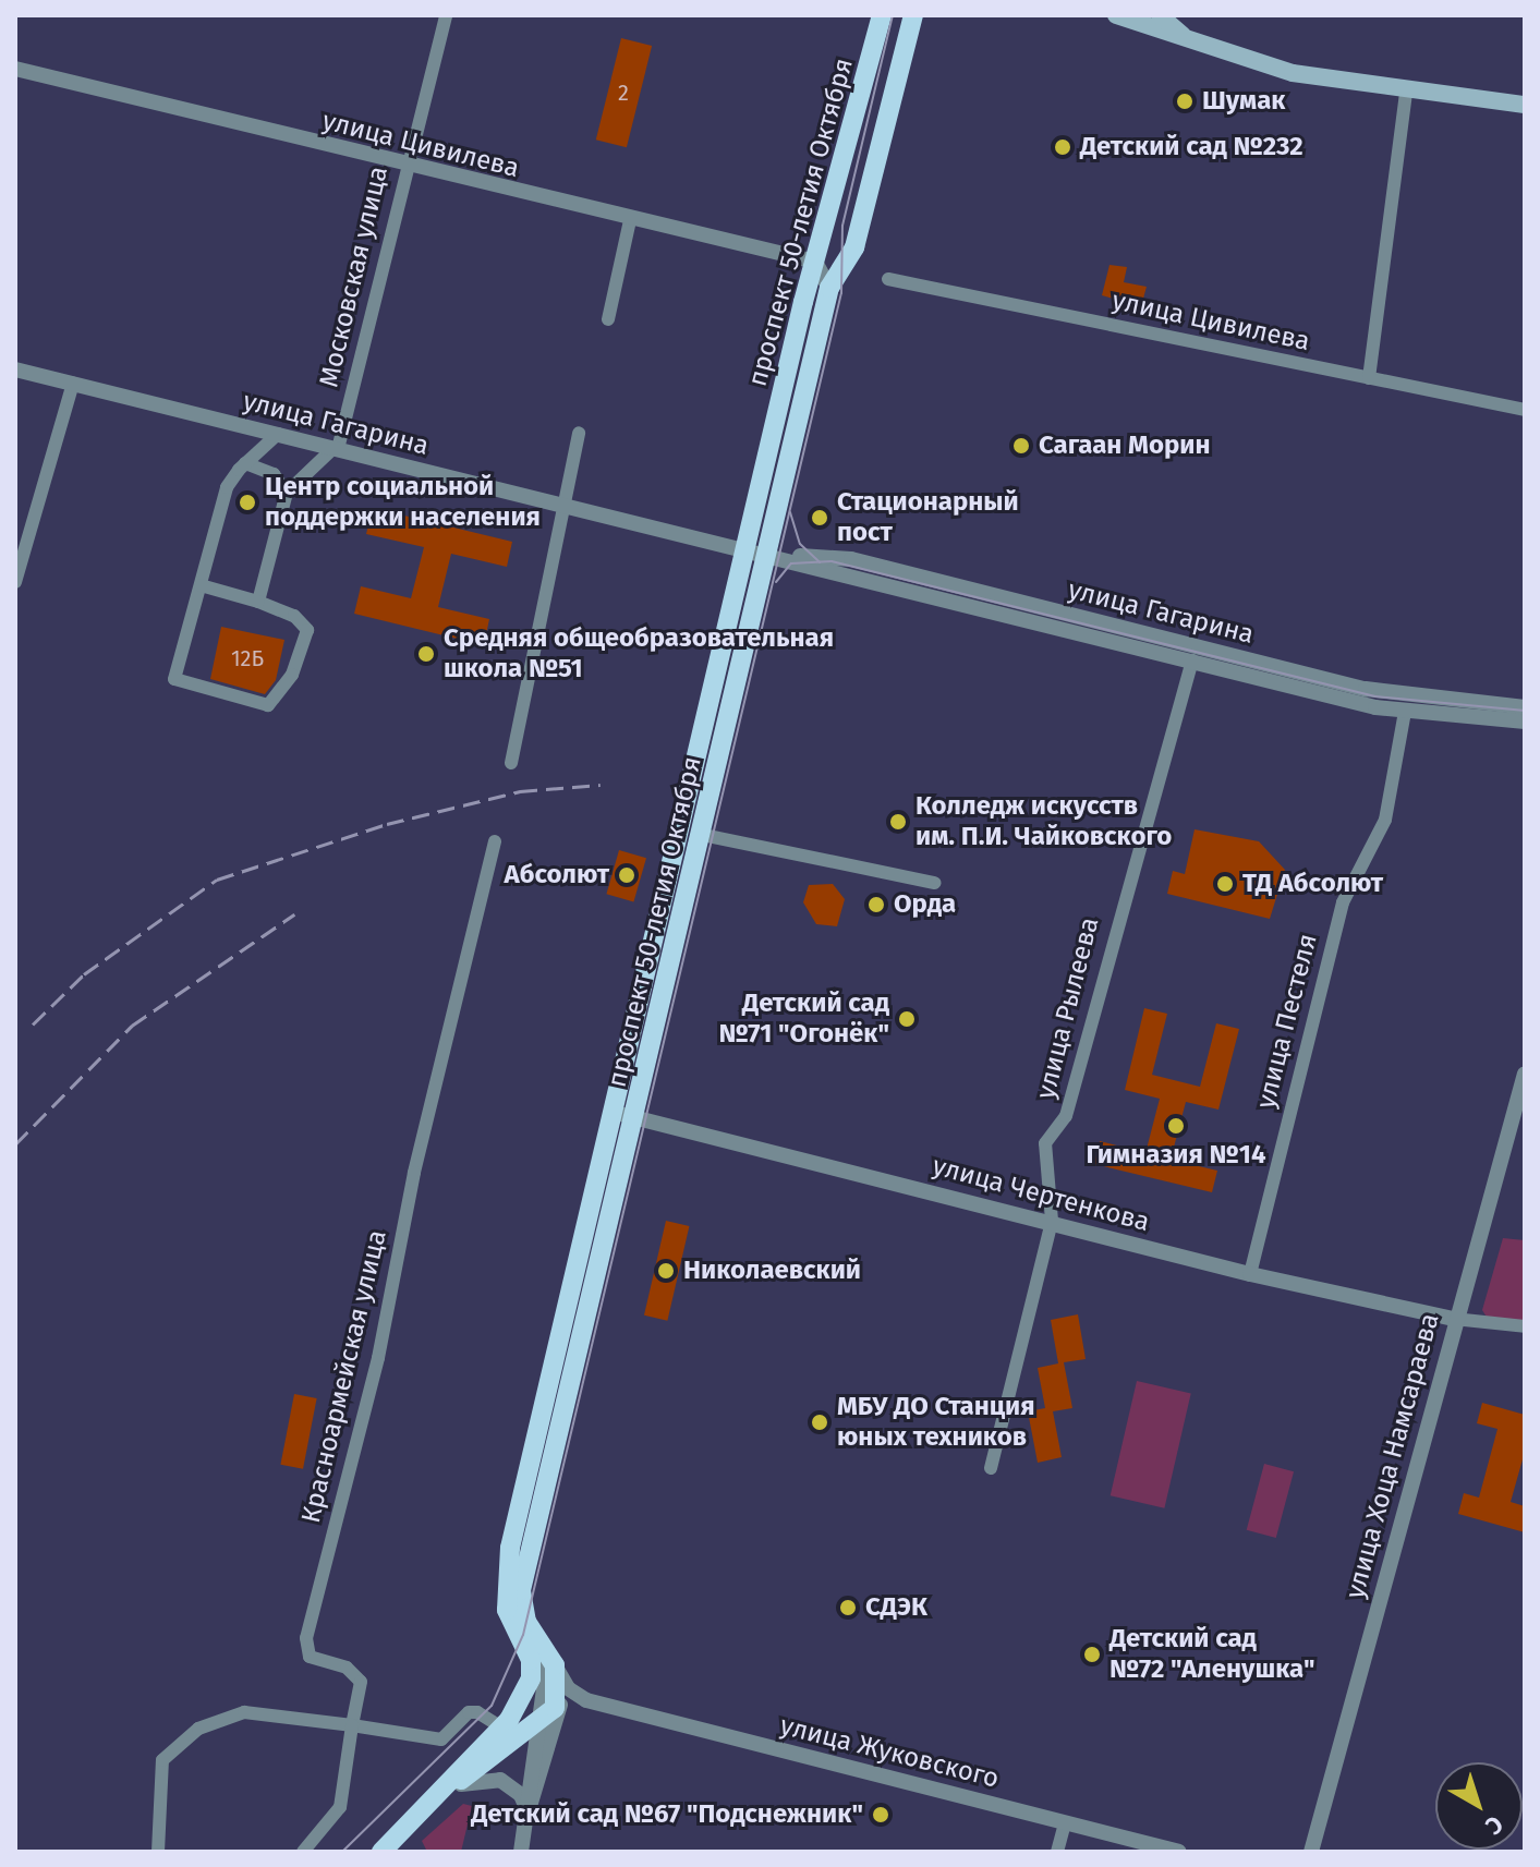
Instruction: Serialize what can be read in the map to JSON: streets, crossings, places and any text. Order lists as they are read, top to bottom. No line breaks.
{"streets":{"main road":["проспект 50-летия Октября"],"street":["улица Цивилева","Московская улица","улица Гагарина","улица Рылеева","улица Пестеля","улица Чертенкова","Красноармейская улица","улица Хоца Намсараева","улица Жуковского"]},"crossings":[["улица Цивилева","проспект 50-летия Октября"],["улица Цивилева","Московская улица"],["проспект 50-летия Октября","улица Гагарина"],["проспект 50-летия Октября","улица Чертенкова"],["Московская улица","улица Гагарина"],["улица Гагарина","улица Рылеева"],["улица Гагарина","улица Пестеля"],["улица Рылеева","улица Чертенкова"],["улица Пестеля","улица Чертенкова"],["улица Чертенкова","улица Хоца Намсараева"]],"places":["Шумак","Детский сад №232","Сагаан Морин","Центр социальной поддержки населения","Стационарный пост","Средняя общеобразовательная школа №51","Колледж искусств им. П.И. Чайковского","Абсолют","ТД Абсолют","Орда","Детский сад №71 \"Огонёк\"","Гимназия №14","Николаевский","МБУ ДО Станция юных техников","СДЭК","Детский сад №72 \"Аленушка\"","Детский сад №67 \"Подснежник\""],"house_numbers":["2","12Б"],"north":"bottom right"}
